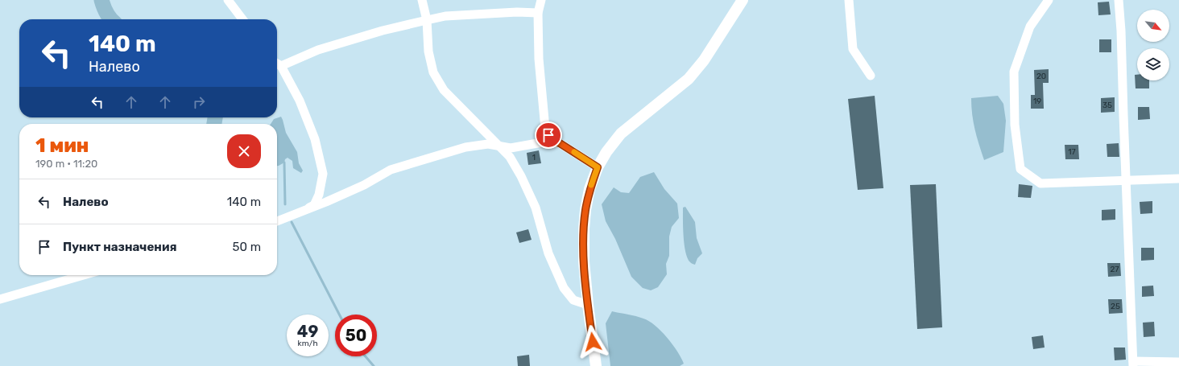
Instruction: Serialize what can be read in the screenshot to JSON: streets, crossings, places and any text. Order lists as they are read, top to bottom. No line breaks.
{"house_numbers":["20","19","35","17","1","27","25"],"north":"bottom right","page":{"turn":["140 m","Налево"],"heading":["1 мин","190 m · 11:20"],"list":[{"name":"Налево","value":"140 m"},{"name":"Пункт назначения","value":"50 m"}],"speed":"49 km/h","limit":"50"}}
